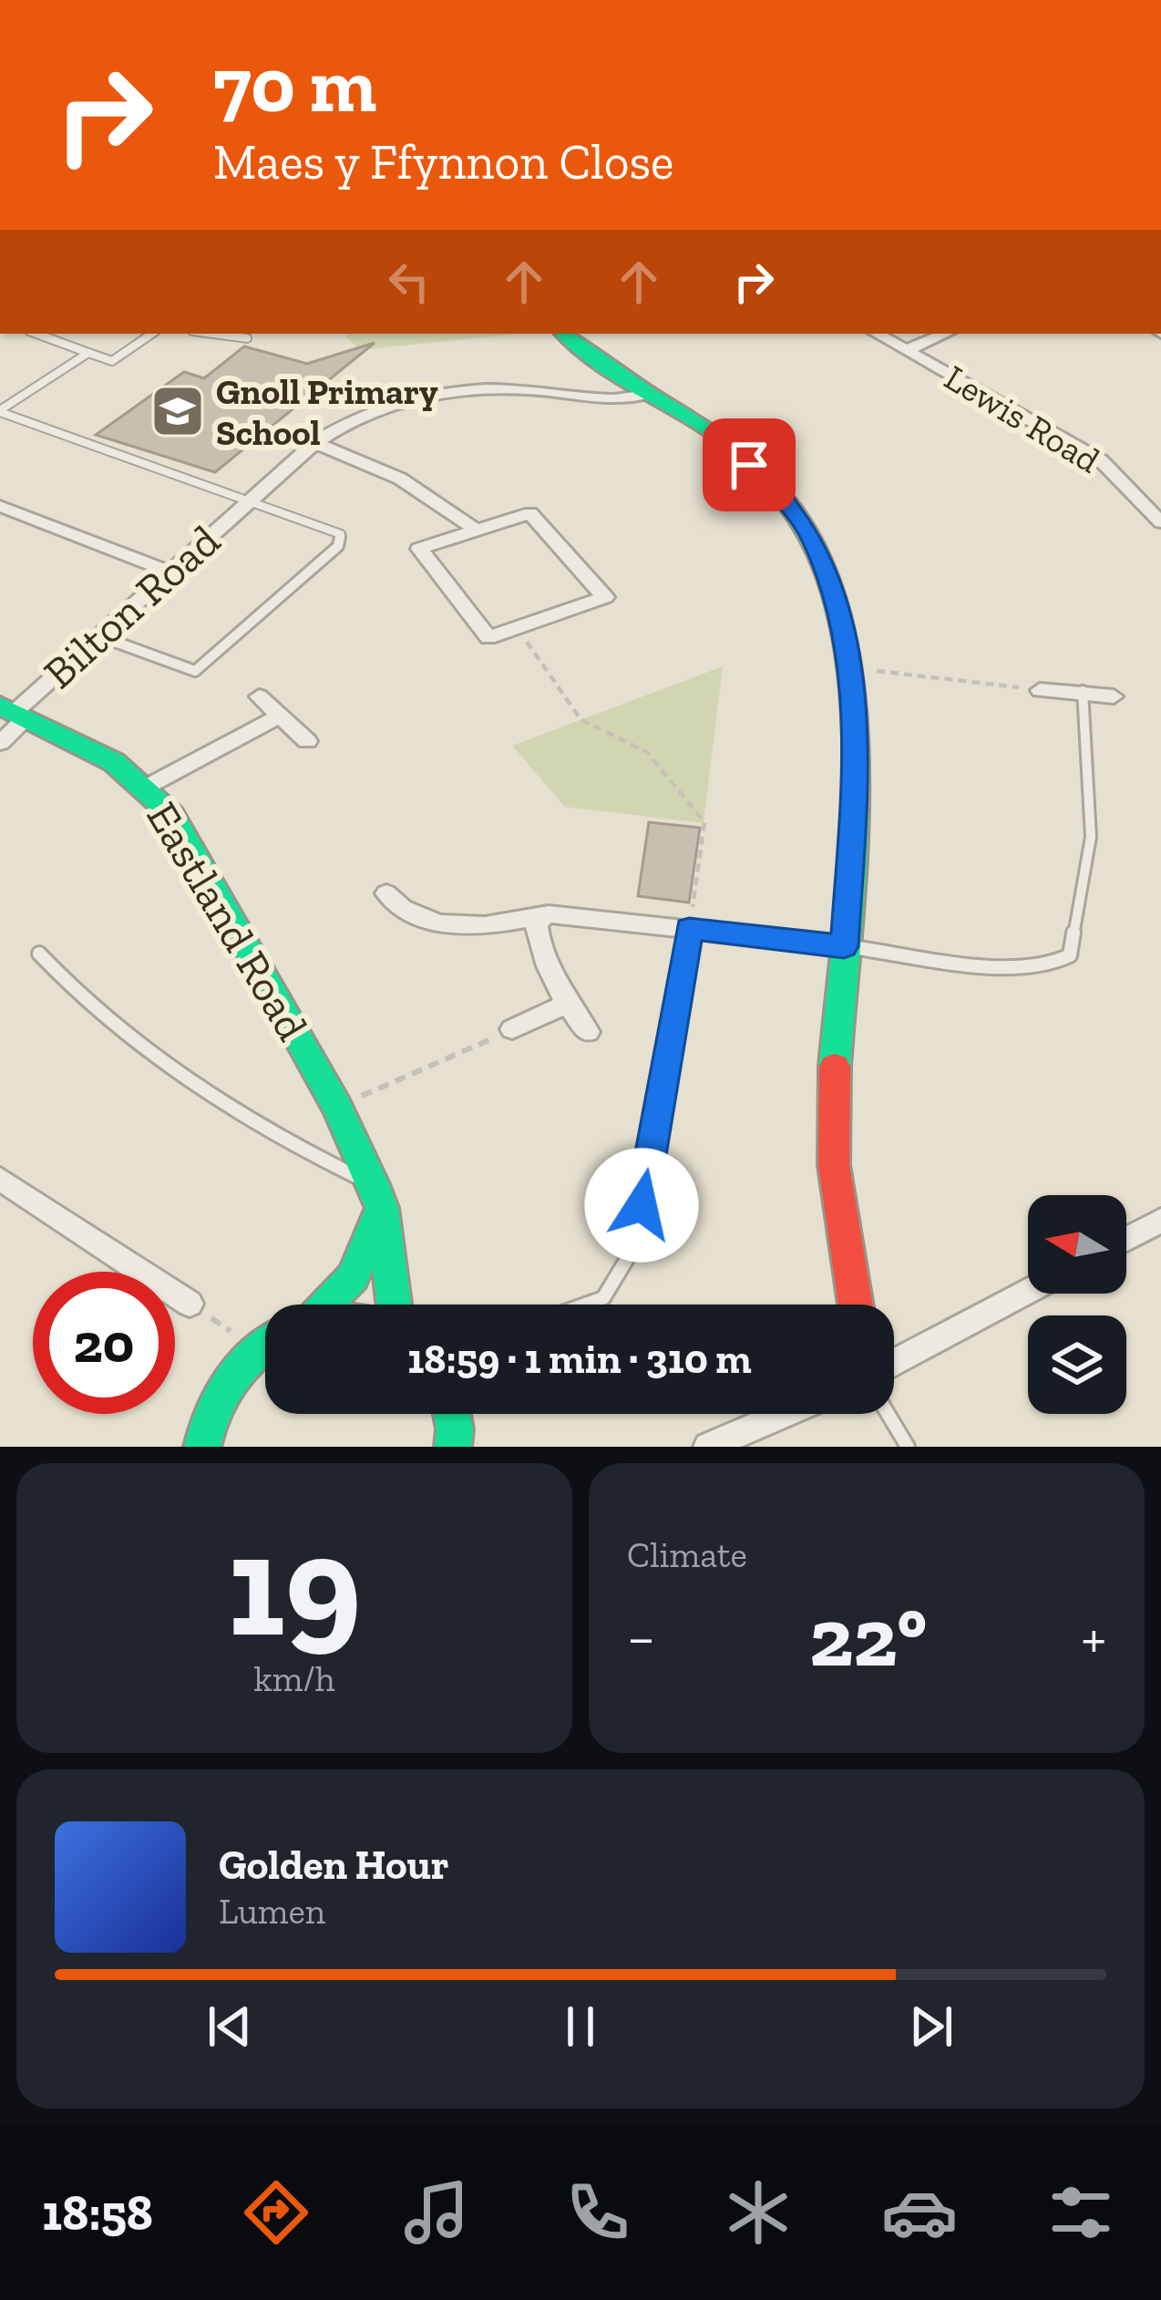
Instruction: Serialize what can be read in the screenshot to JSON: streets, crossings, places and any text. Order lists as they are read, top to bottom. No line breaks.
{"streets":{"street":["Lewis Road","Bilton Road","Eastland Road"]},"crossings":[["Bilton Road","Eastland Road"]],"places":{"school or university":["Gnoll Primary School"]},"north":"left","page":{"turn":["70 m","Maes y Ffynnon Close"],"limit":"20","trip":"18:59 · 1 min · 310 m","tile":[["19","km/h"],"Climate"],"heat":["−","22°","+"],"song":["Golden Hour","Lumen"],"tabs":"18:58"}}
